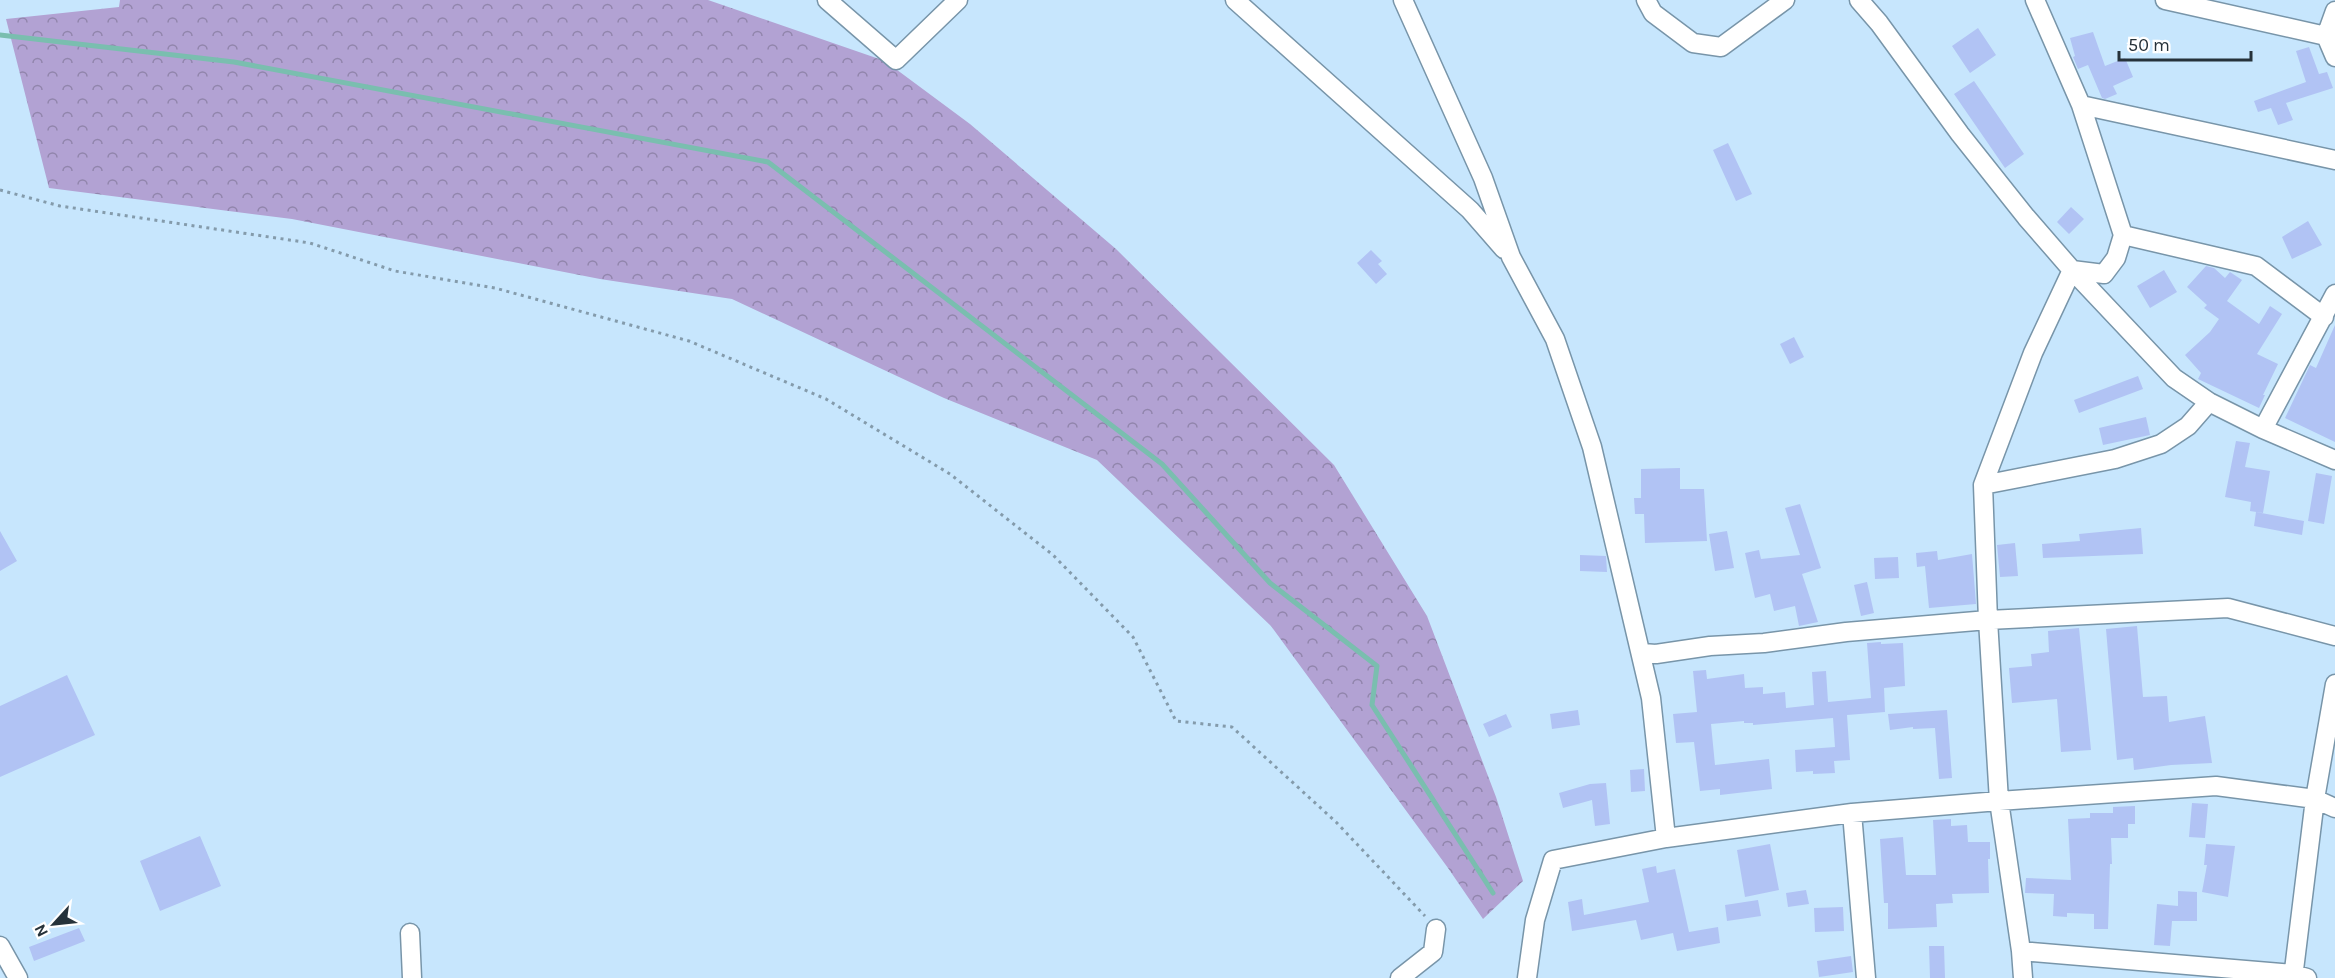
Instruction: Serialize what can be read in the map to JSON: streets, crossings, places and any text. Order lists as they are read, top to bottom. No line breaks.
{"scale_bar":"50 m","north":"bottom left"}
